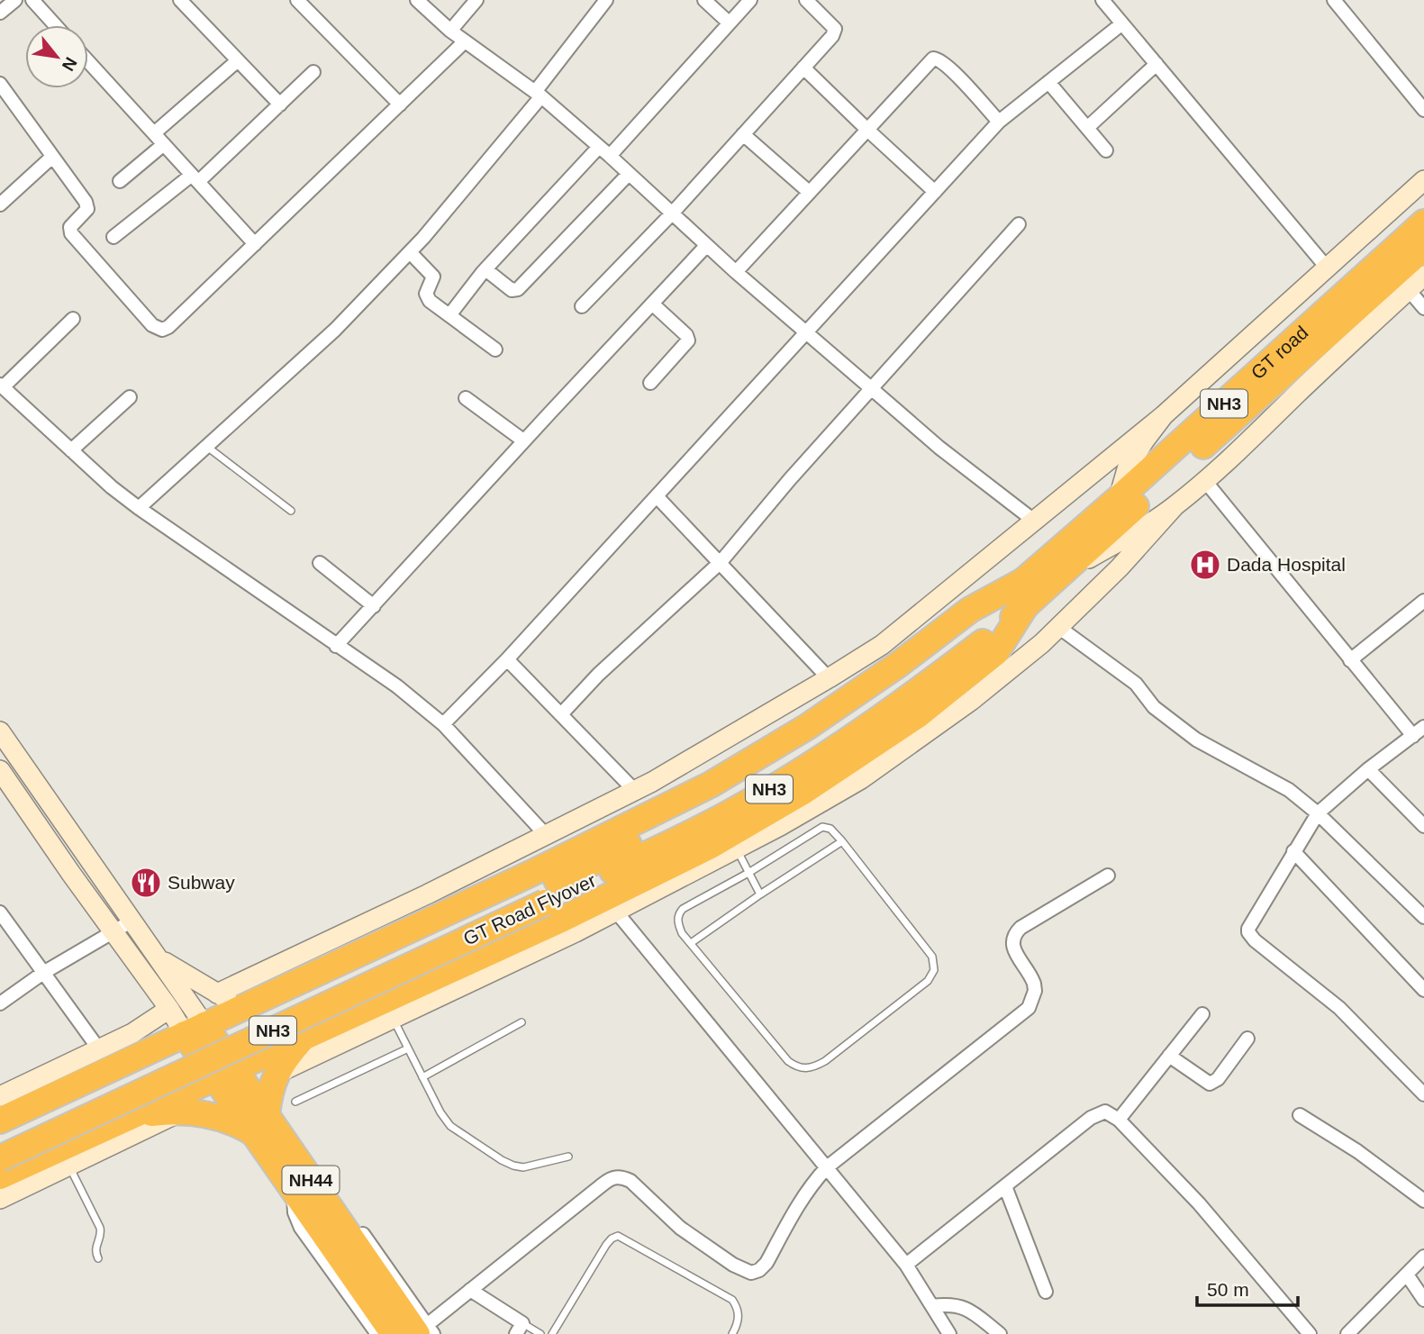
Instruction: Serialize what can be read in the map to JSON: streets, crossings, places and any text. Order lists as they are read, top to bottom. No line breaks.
{"streets":{"highway":["GT road","NH3","GT Road Flyover","NH44"]},"crossings":[["GT road","GT Road Flyover"]],"places":{"hospital":["Dada Hospital"],"restaurant":["Subway"]},"scale_bar":"50 m","north":"bottom right"}
